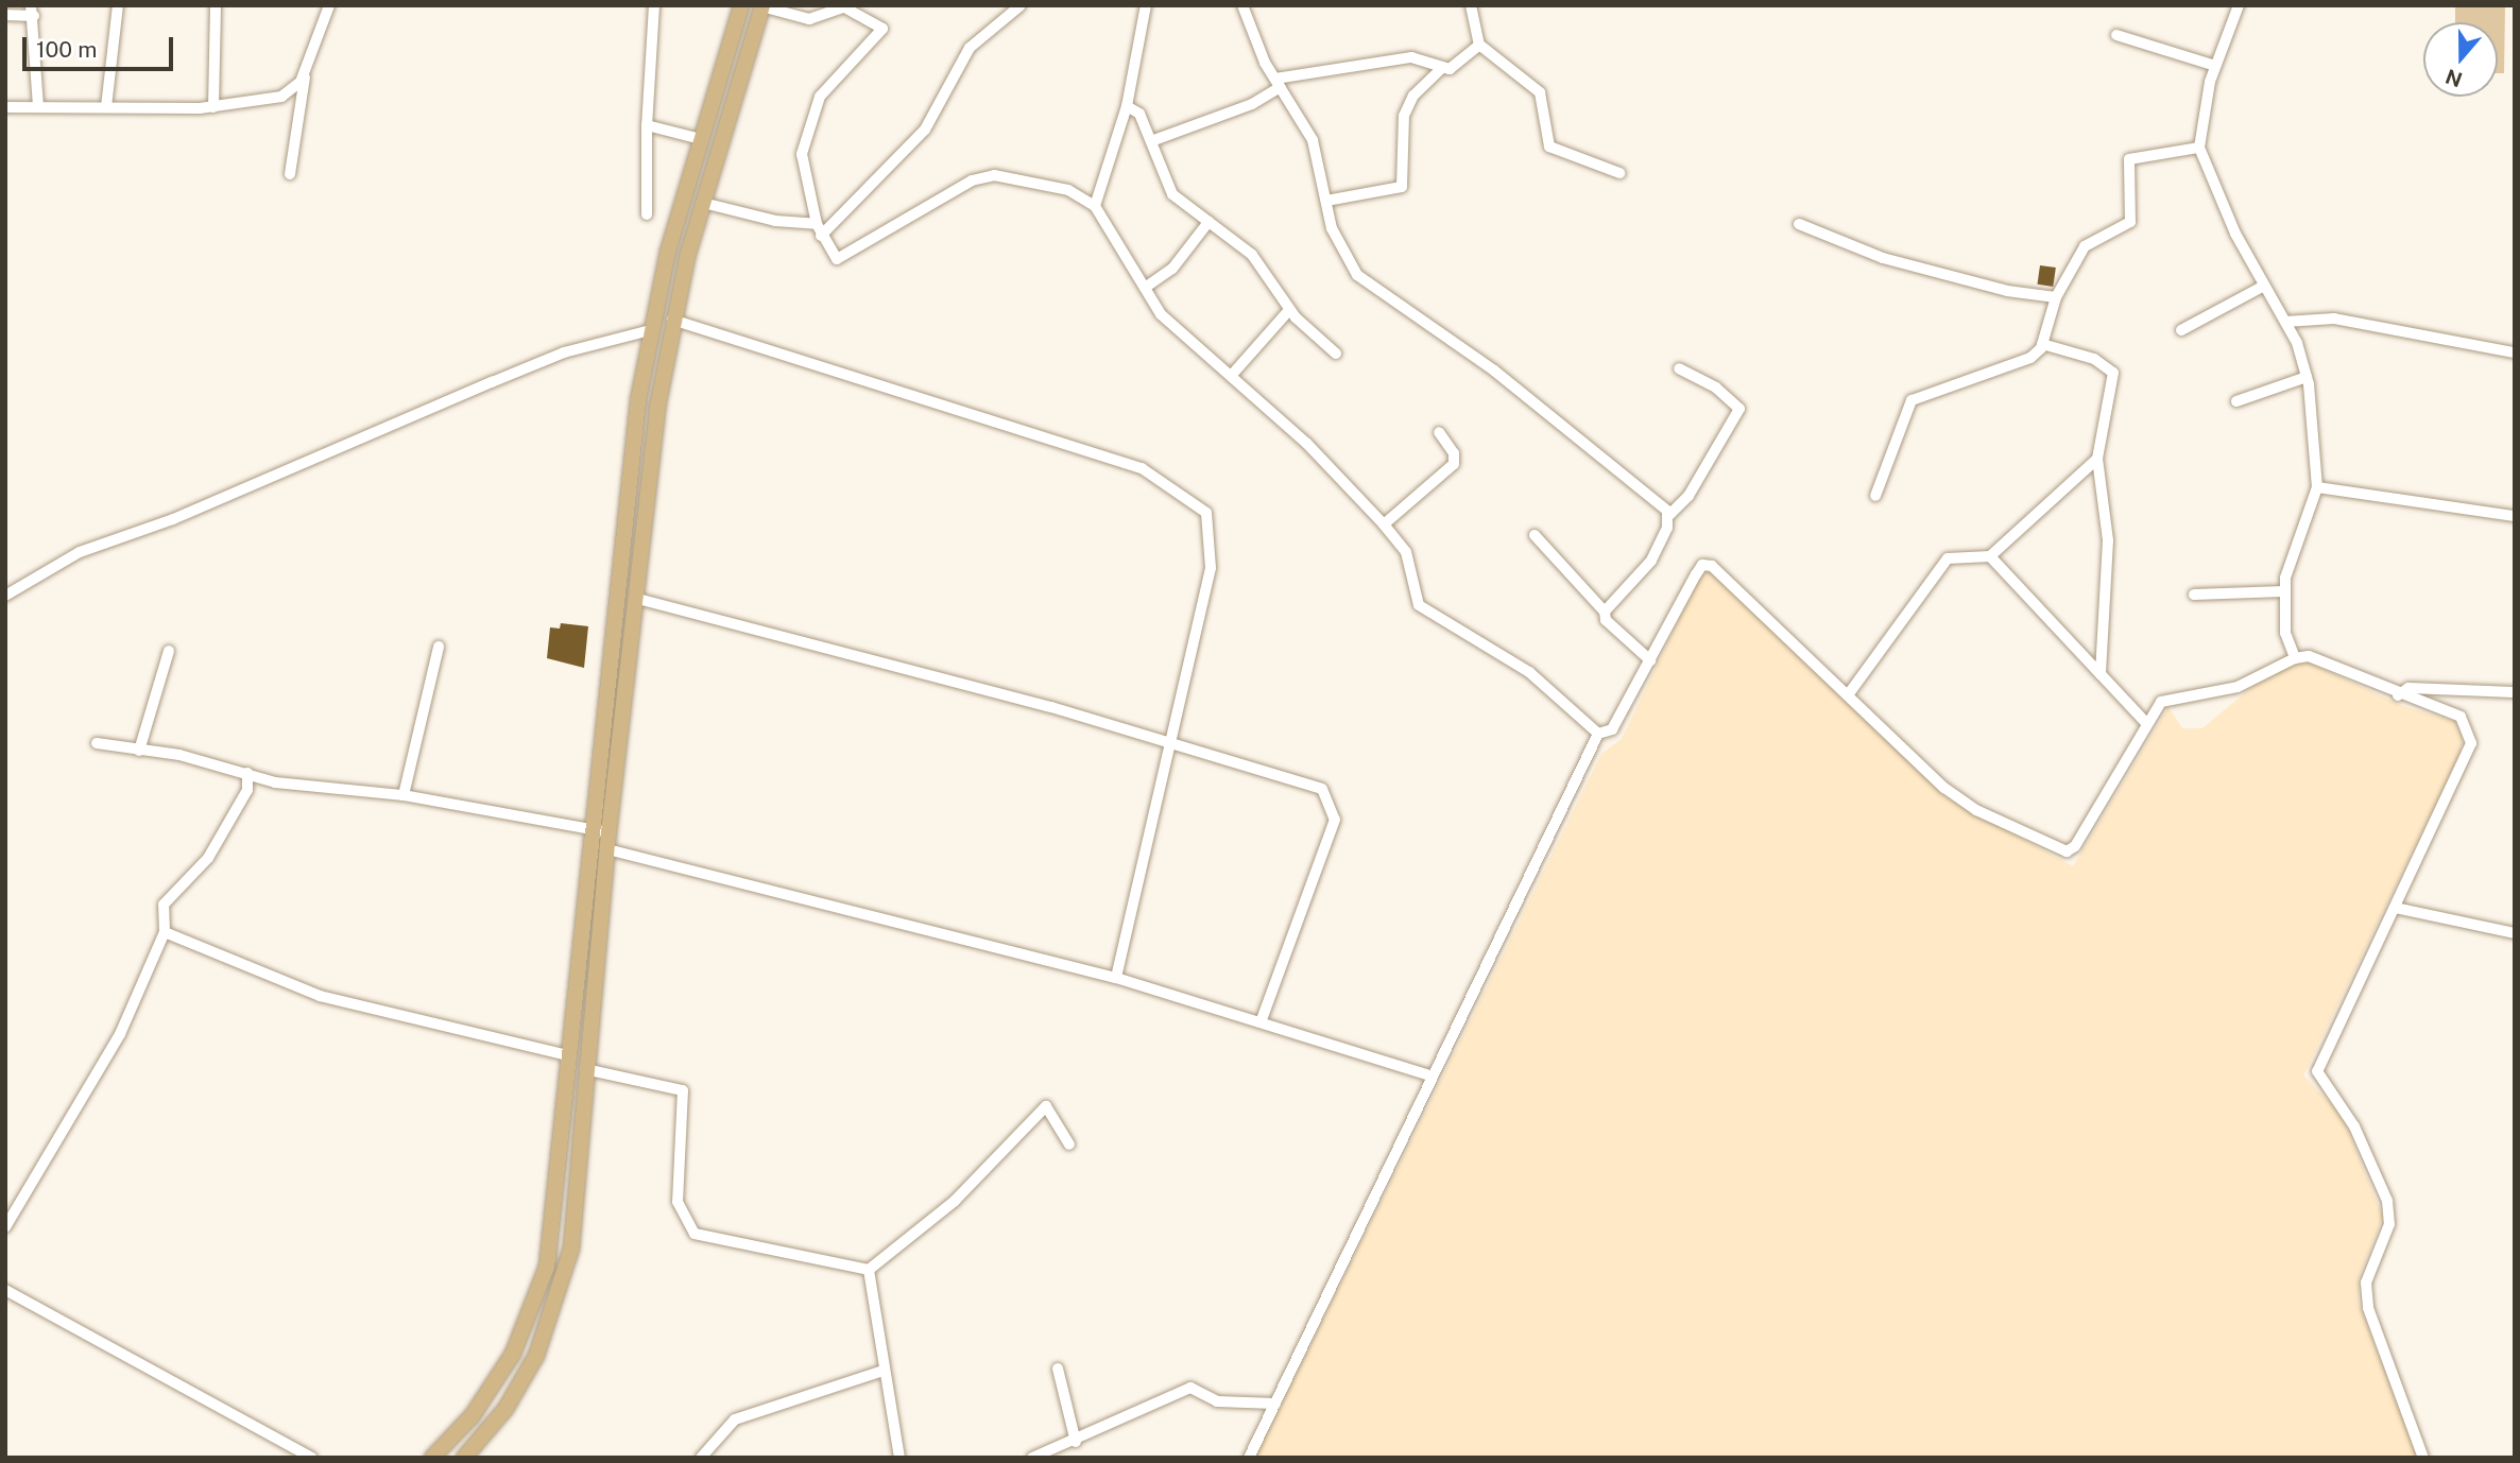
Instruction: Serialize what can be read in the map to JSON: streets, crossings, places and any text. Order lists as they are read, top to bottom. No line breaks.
{"scale_bar":"100 m","north":"bottom"}
